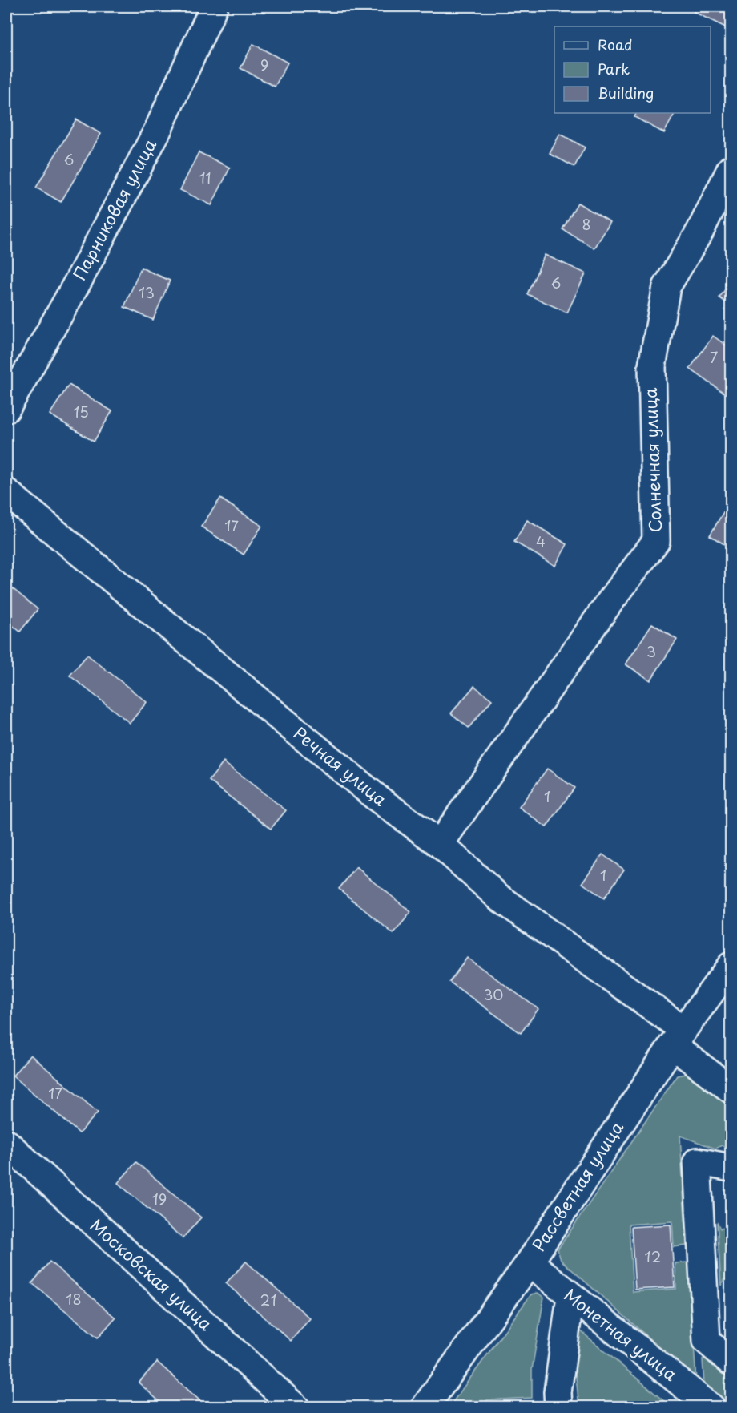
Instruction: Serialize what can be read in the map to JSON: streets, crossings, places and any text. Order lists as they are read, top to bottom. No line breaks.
{"streets":{"street":["Парниковая улица","Солнечная улица","Речная улица","Рассветная улица","Московская улица","Монетная улица"]},"crossings":[["Солнечная улица","Речная улица"],["Речная улица","Рассветная улица"],["Рассветная улица","Монетная улица"]],"house_numbers":["9","6","11","8","6","13","7","15","17","4","3","1","1","30","17","19","12","18","21"],"legend":["Road","Park","Building"]}
